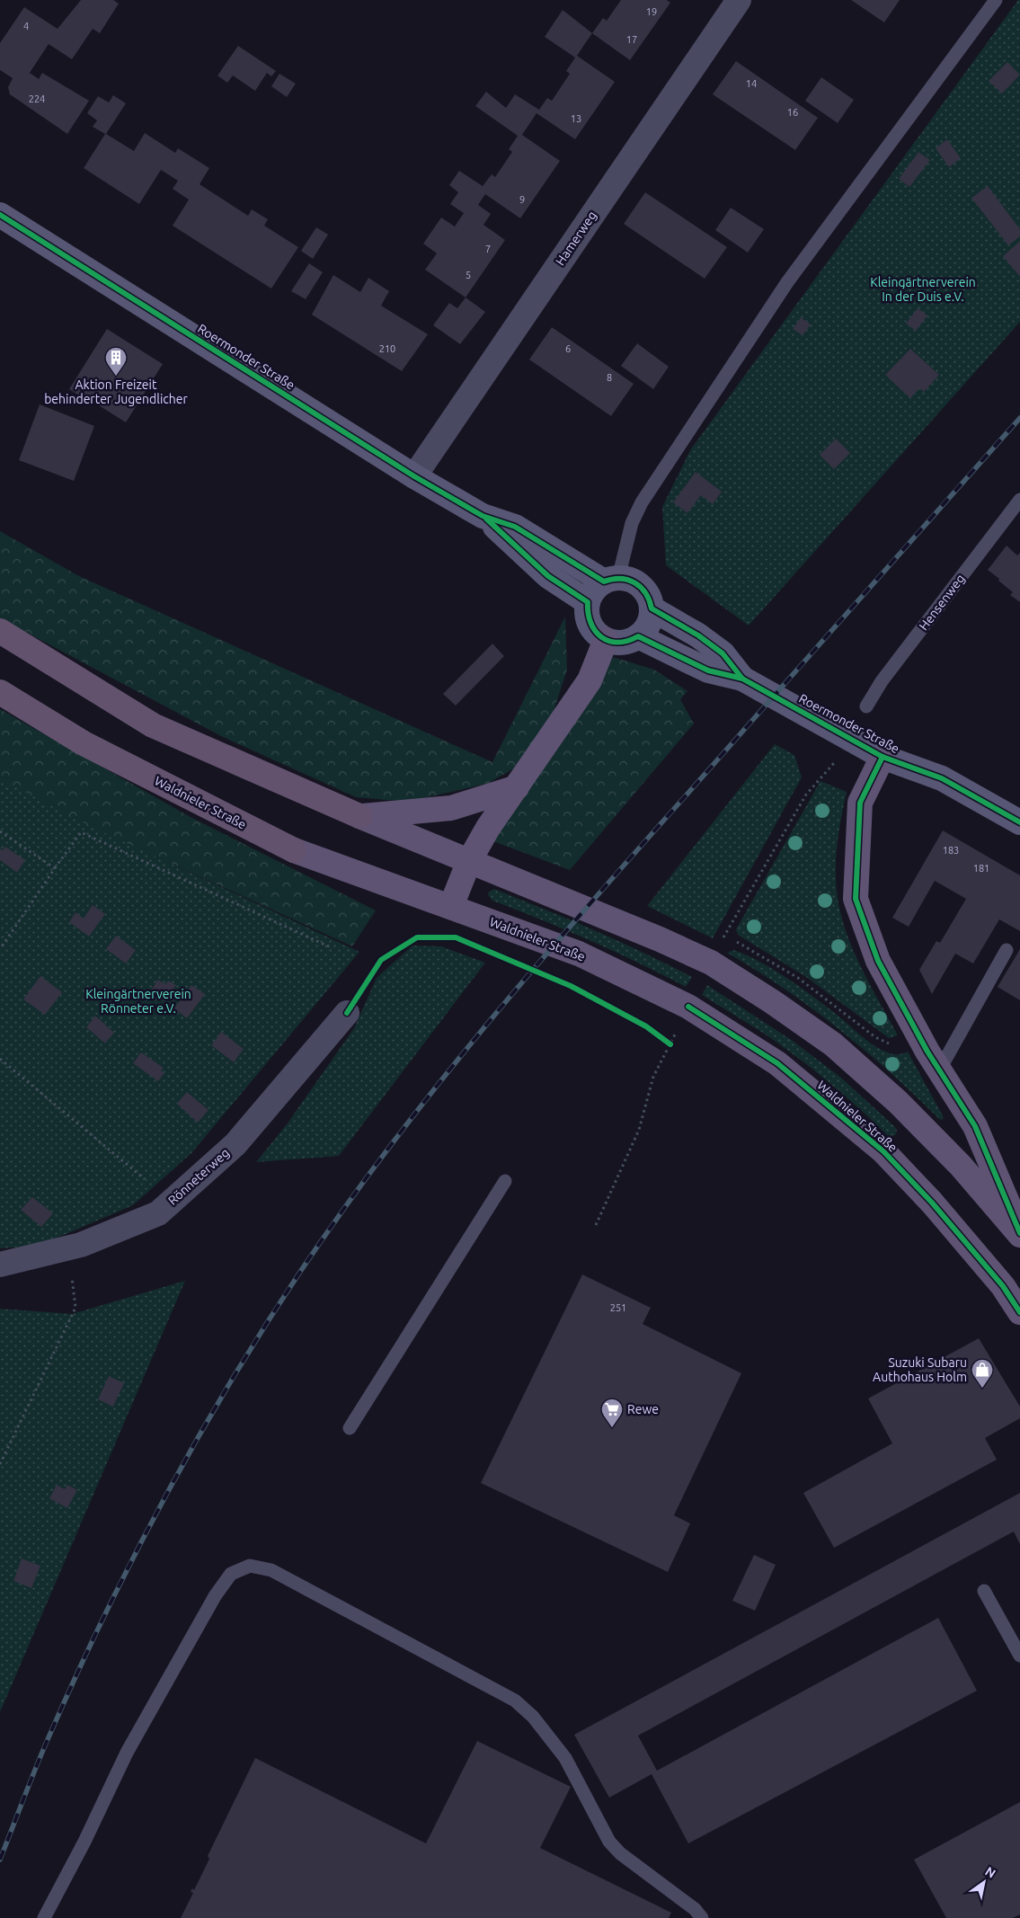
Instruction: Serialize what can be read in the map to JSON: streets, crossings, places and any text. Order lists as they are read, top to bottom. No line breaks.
{"streets":{"highway":["Waldnieler Straße"],"main road":["Roermonder Straße"],"street":["Hamerweg","Rönneterweg"],"lane":["Hensenweg"]},"crossings":[["Hamerweg","Roermonder Straße"]],"parks":["Kleingärtnerverein In der Duis e.V.","Kleingärtnerverein Rönneter e.V."],"places":{"building":["Aktion Freizeit behinderter Jugendlicher"],"shop":["Suzuki Subaru Authohaus Holm"],"supermarket":["Rewe"]},"house_numbers":["19","4","17","14","224","16","13","9","7","5","210","6","8","183","181","251"],"north":"top right"}
